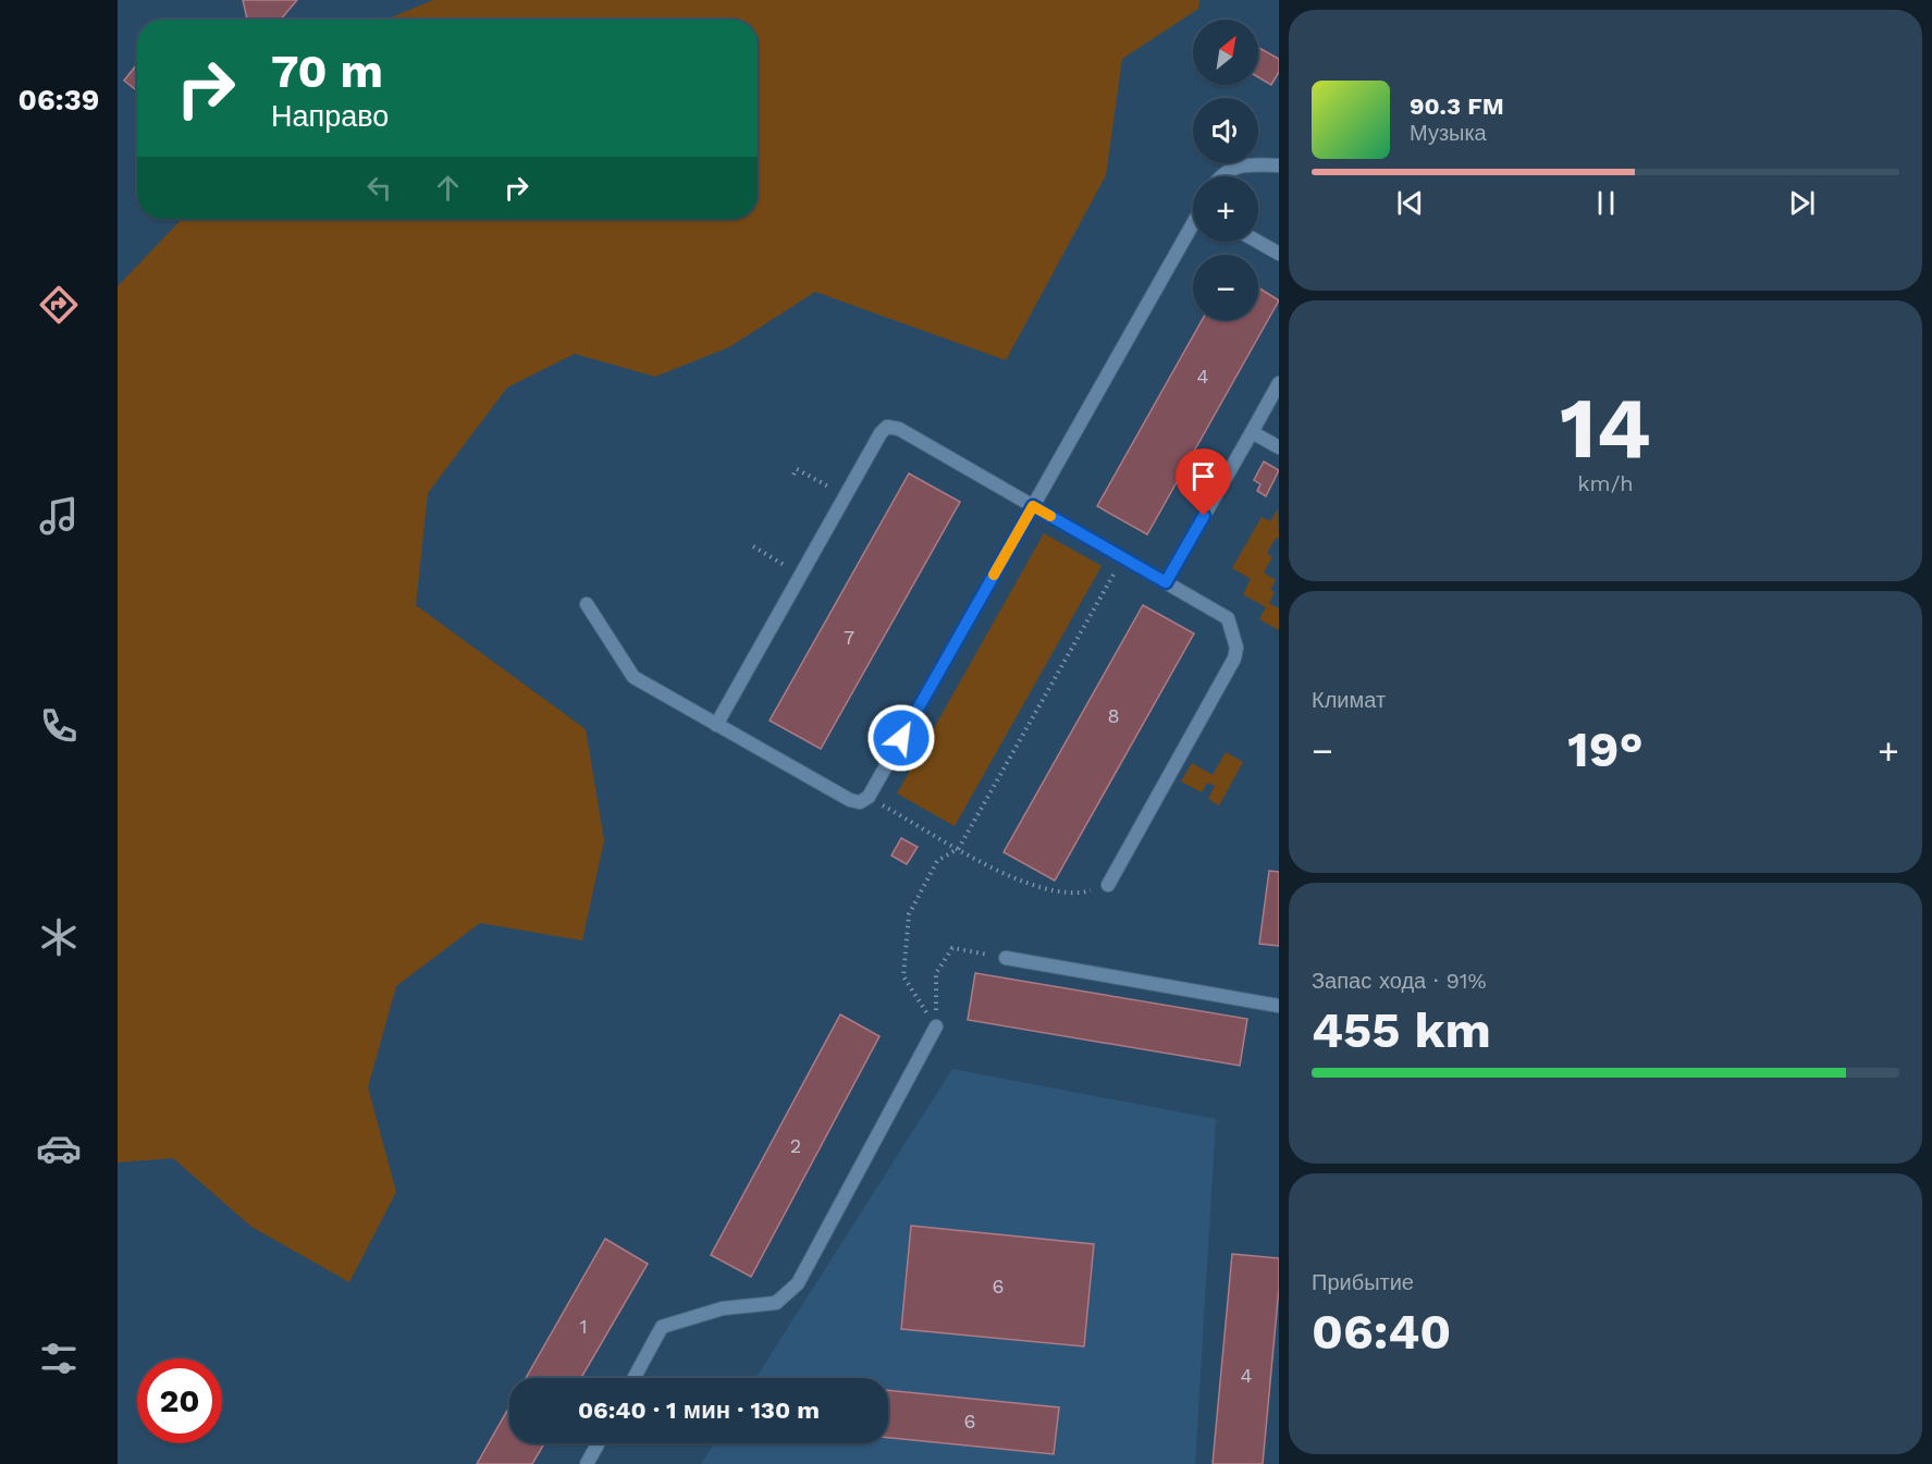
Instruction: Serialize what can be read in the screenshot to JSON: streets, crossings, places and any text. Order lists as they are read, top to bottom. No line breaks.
{"house_numbers":["4","7","8","2","6","1","4","6"],"north":"top right","page":{"tabs":"06:39","map_buttons":["+","−"],"turn":["70 m","Направо"],"song":["90.3 FM","Музыка"],"tile":[["14","km/h"],"Климат",["Запас хода · 91%","455 km"],["Прибытие","06:40"]],"heat":["−","19°","+"],"limit":"20","trip":"06:40 · 1 мин · 130 m"}}
